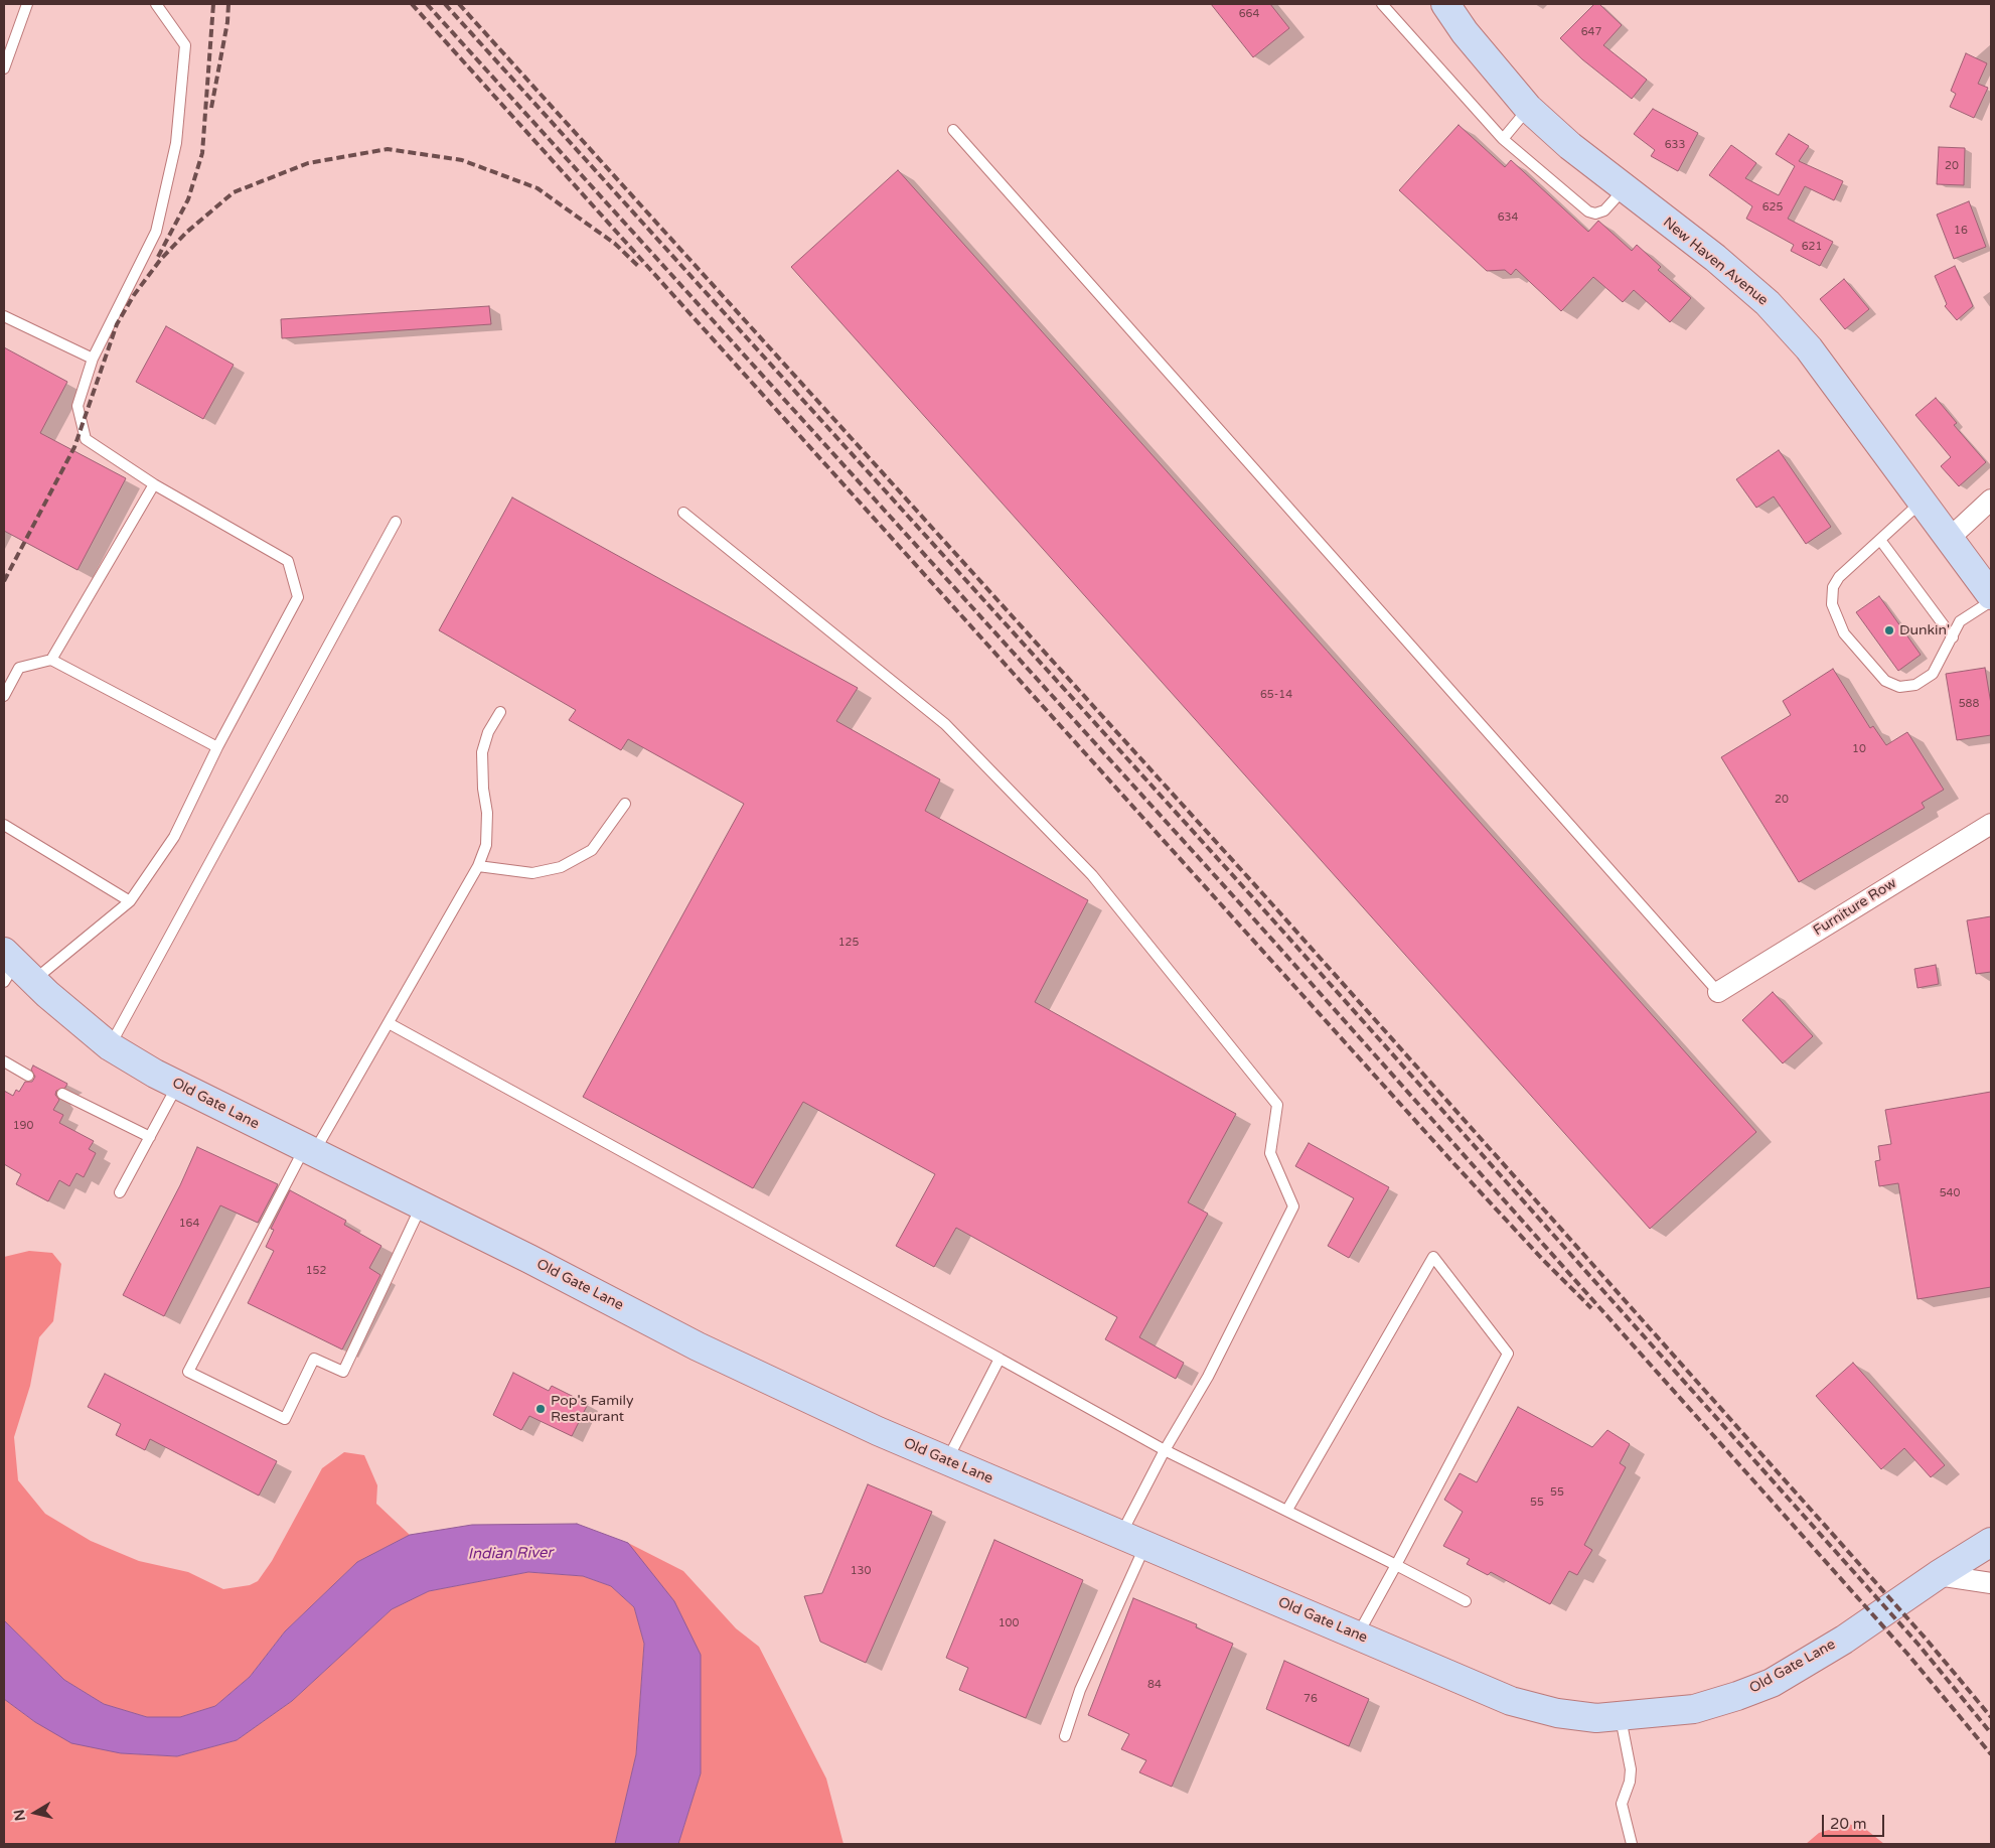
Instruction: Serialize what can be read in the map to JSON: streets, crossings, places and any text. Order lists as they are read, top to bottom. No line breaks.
{"streets":{"main road":["New Haven Avenue","Old Gate Lane"],"street":["Furniture Row"]},"water":["Indian River"],"places":["Dunkin'","Pop's Family Restaurant"],"house_numbers":["664","647","633","20","625","634","16","621","65-14","588","10","20","125","190","540","164","152","55","55","130","100","84","76"],"scale_bar":"20 m","north":"left"}
